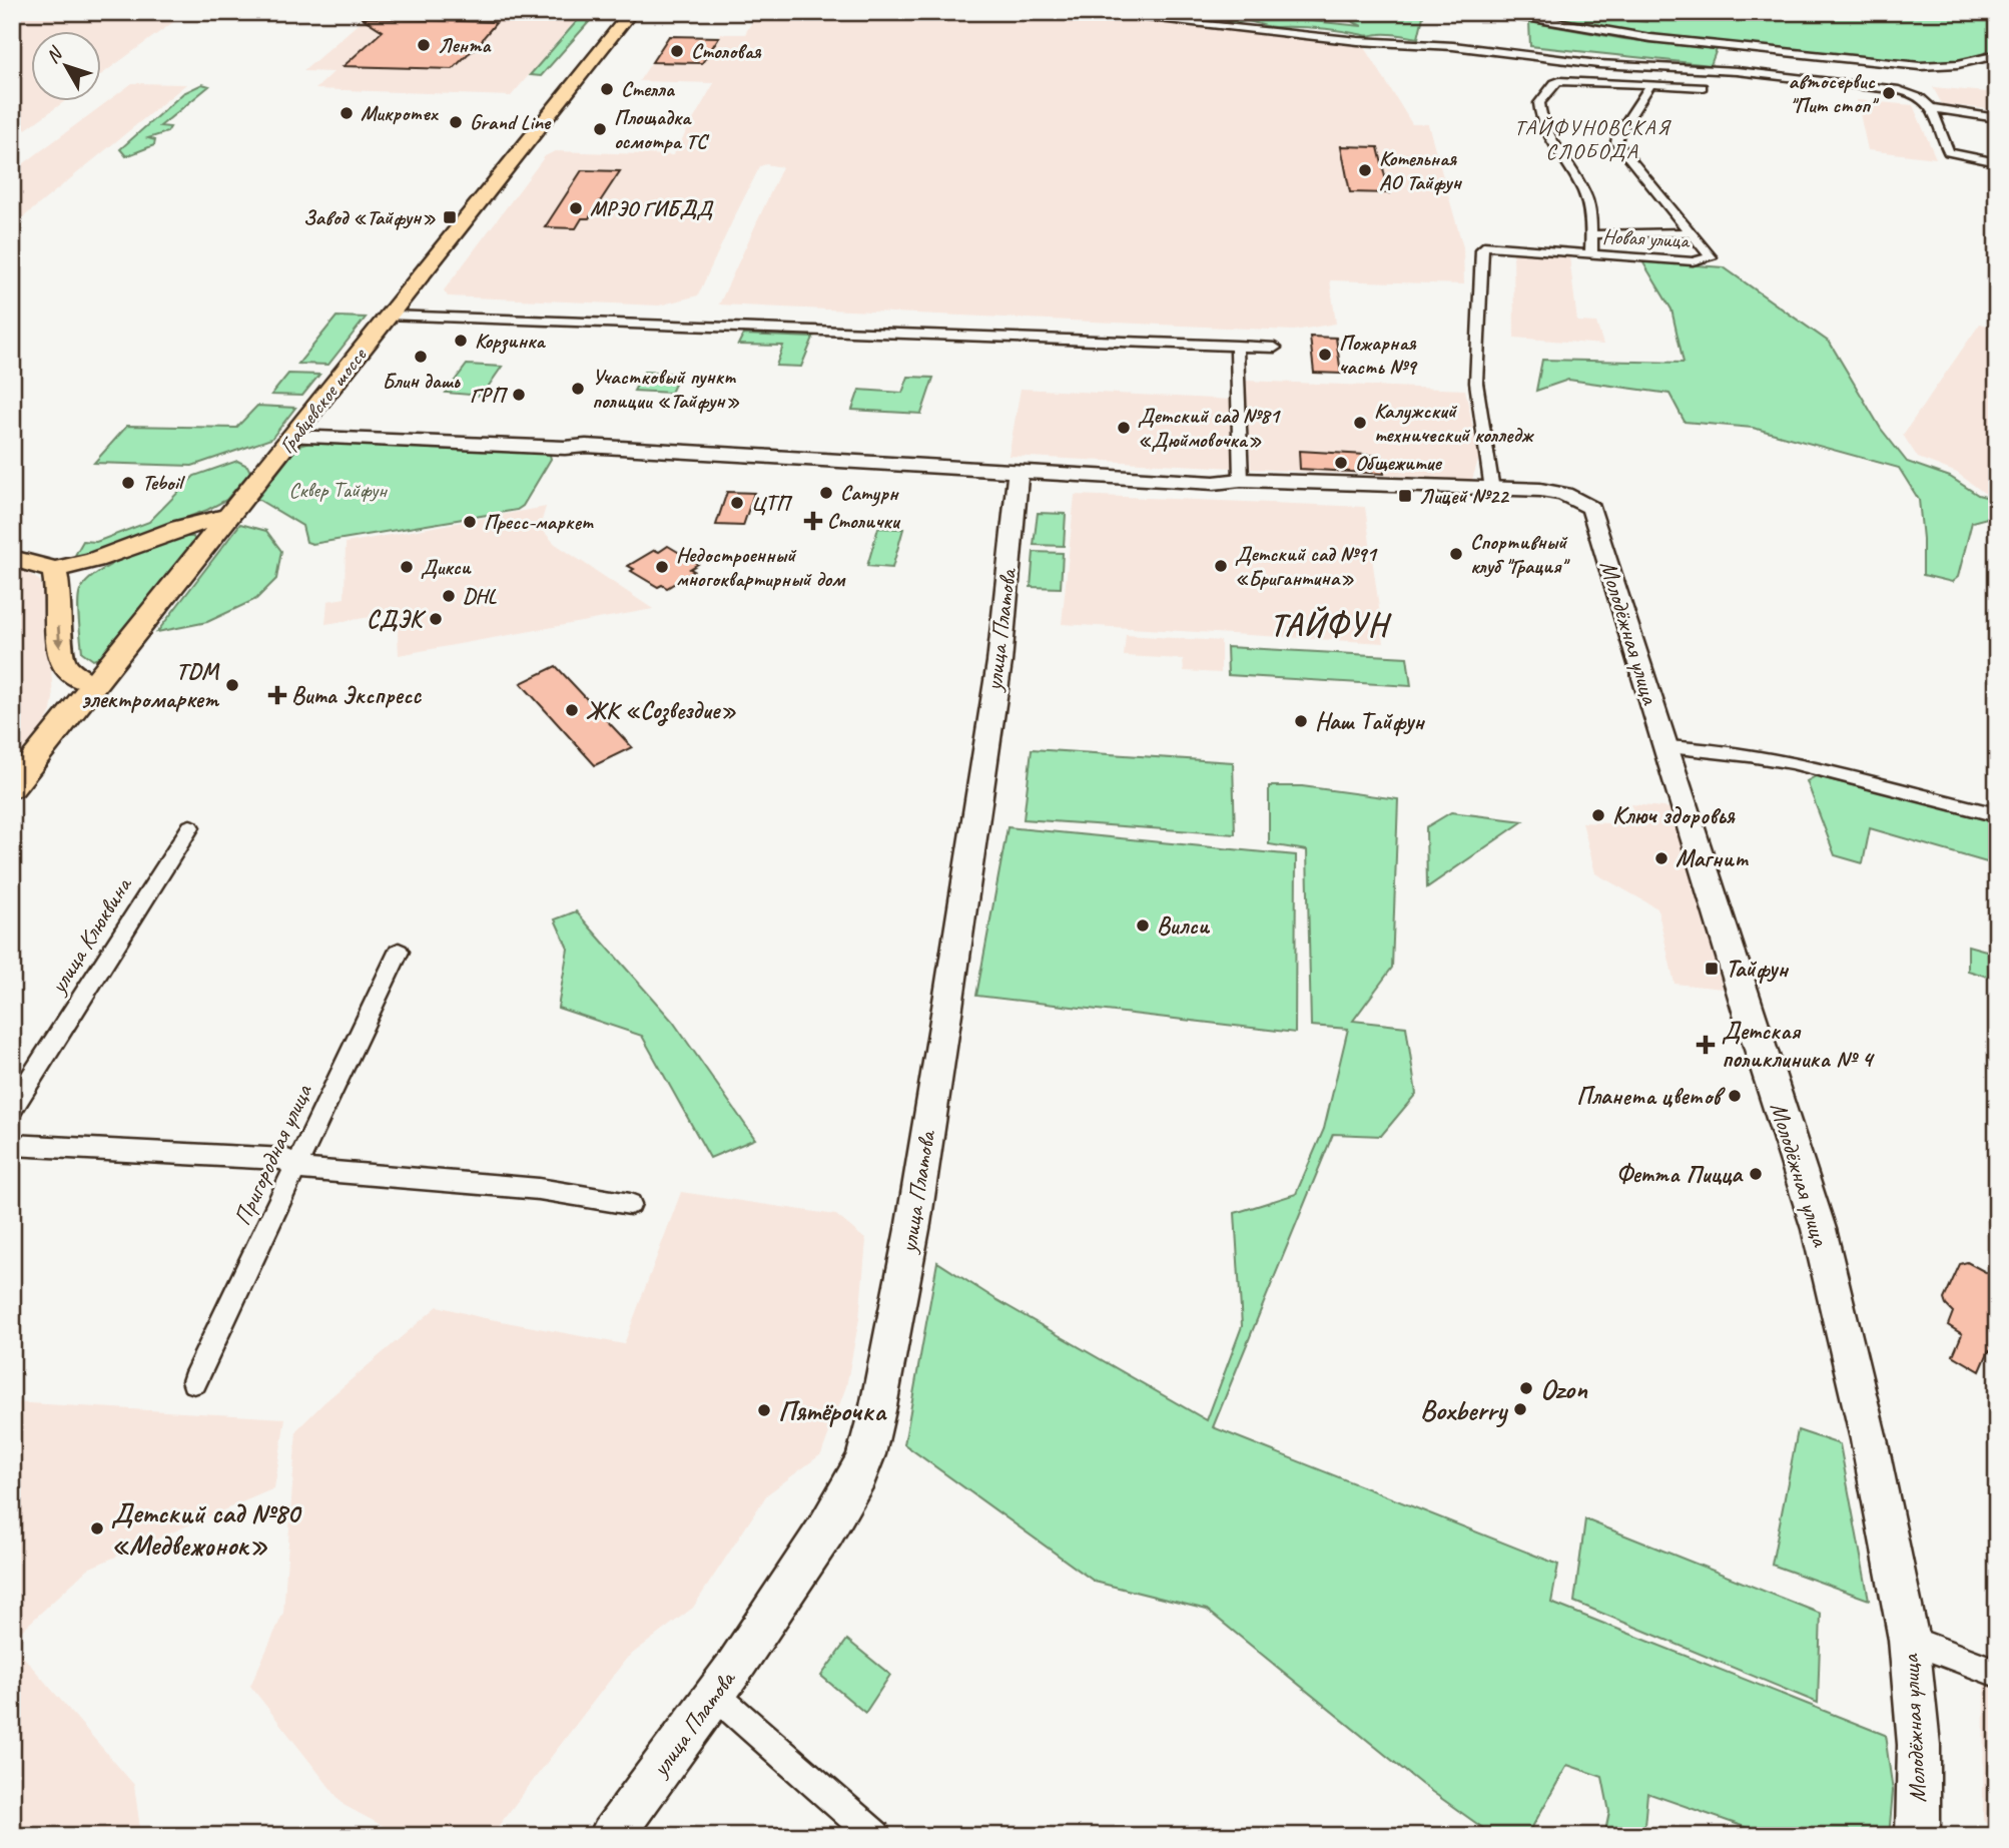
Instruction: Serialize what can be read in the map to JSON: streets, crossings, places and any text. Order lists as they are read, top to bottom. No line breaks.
{"streets":{"main road":["Грабцевское шоссе"],"street":["Новая улица","улица Платова","Молодёжная улица","улица Клюквина","Пригородная улица"]},"districts":["ТАЙФУНОВСКАЯ СЛОБОДА","ТАЙФУН"],"parks":["Сквер Тайфун"],"places":{"other":["Лента","Столовая","Стелла","автосервис \"Пит стоп\"","Микротех","Grand Line","Площадка осмотра ТС","Котельная АО Тайфун","МРЭО ГИБДД","Корзинка","Пожарная часть №9","Блин дашь","Участковый пункт полиции «Тайфун»","ГРП","Калужский технический колледж","Детский сад №81 «Дюймовочка»","Общежитие","Teboil","Сатурн","ЦТП","Пресс-маркет","Спортивный клуб \"Грация\"","Детский сад №91 «Бригантина»","Дикси","Недостроенный многоквартирный дом","DHL","СДЭК","TDM электромаркет","ЖК «Созвездие»","Наш Тайфун","Ключ здоровья","Магнит","Вилси","Планета цветов","Фетта Пицца","Ozon","Boxberry","Пятёрочка","Детский сад №80 «Медвежонок»"],"transit":["Завод «Тайфун»","Лицей №22","Тайфун"],"health":["Столички","Вита Экспресс","Детская поликлиника № 4"]},"north":"top left"}
